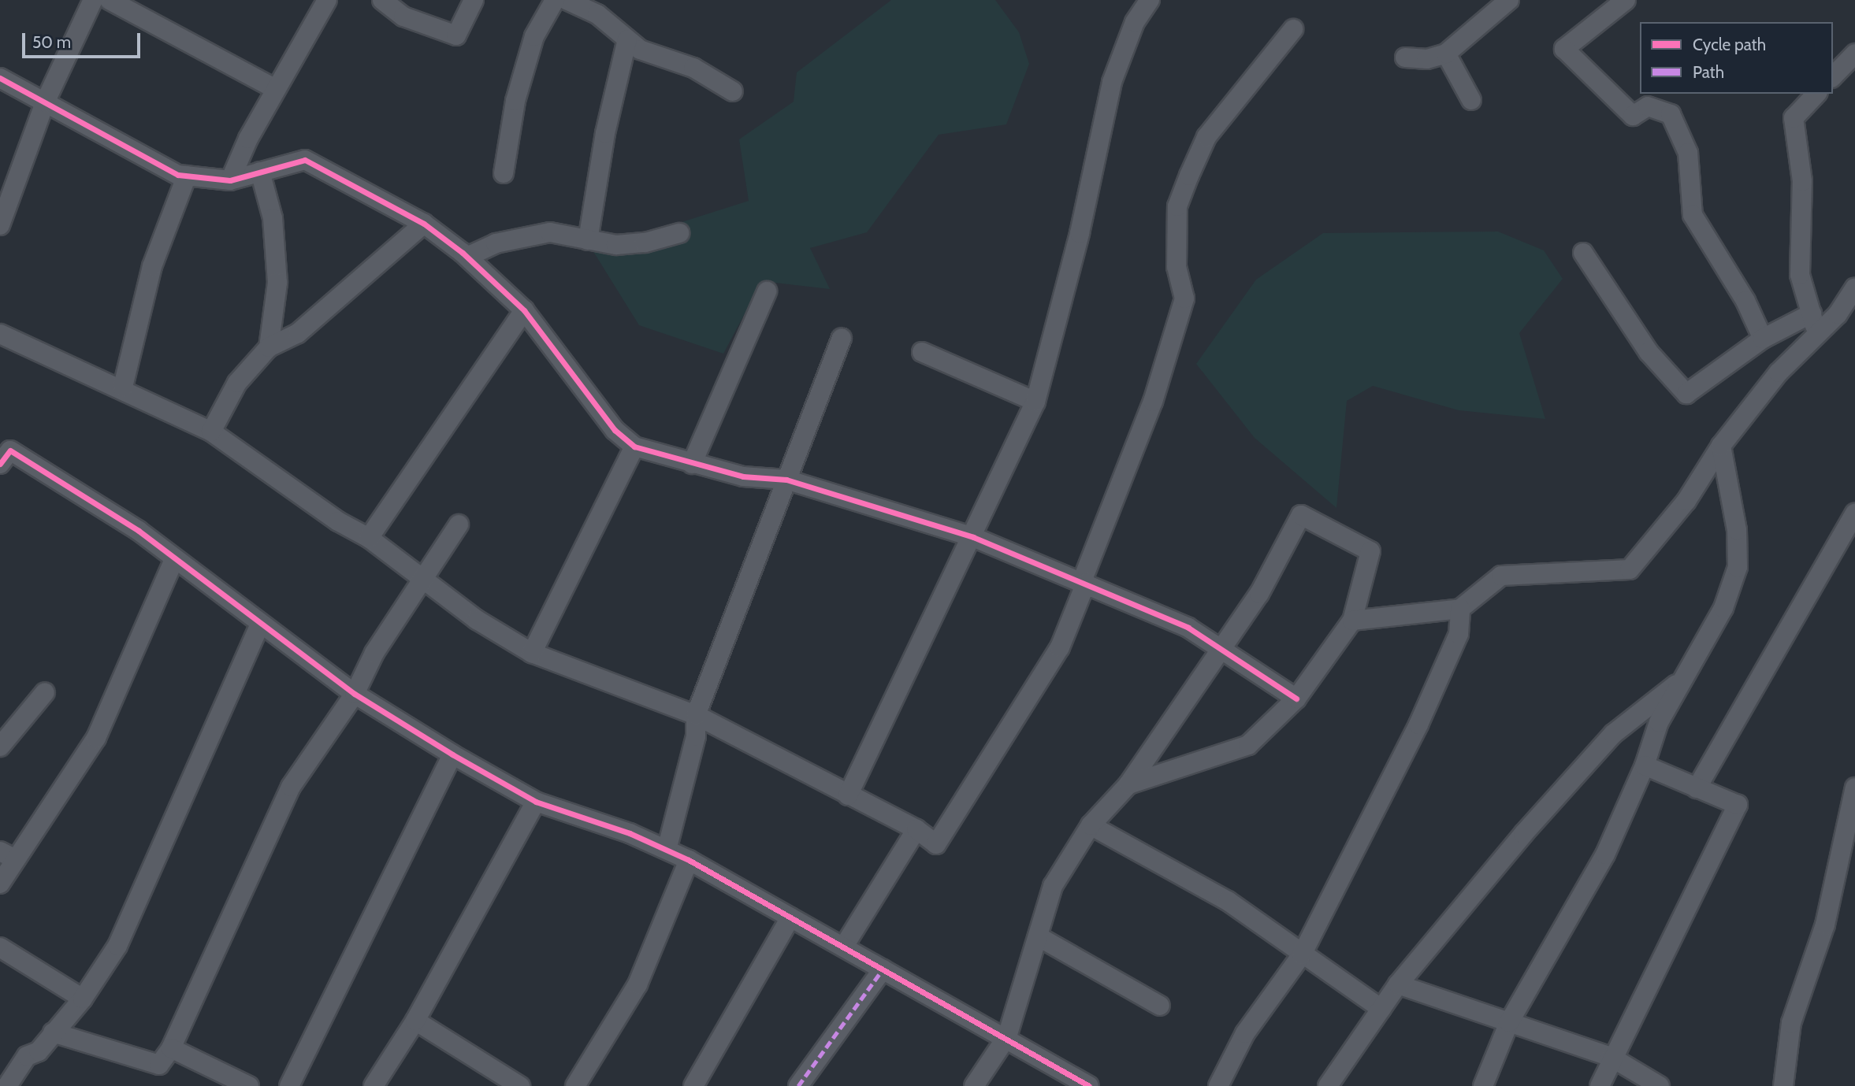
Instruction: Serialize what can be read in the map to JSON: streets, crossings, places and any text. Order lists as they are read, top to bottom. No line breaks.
{"legend":["Cycle path","Path"],"scale_bar":"50 m"}
